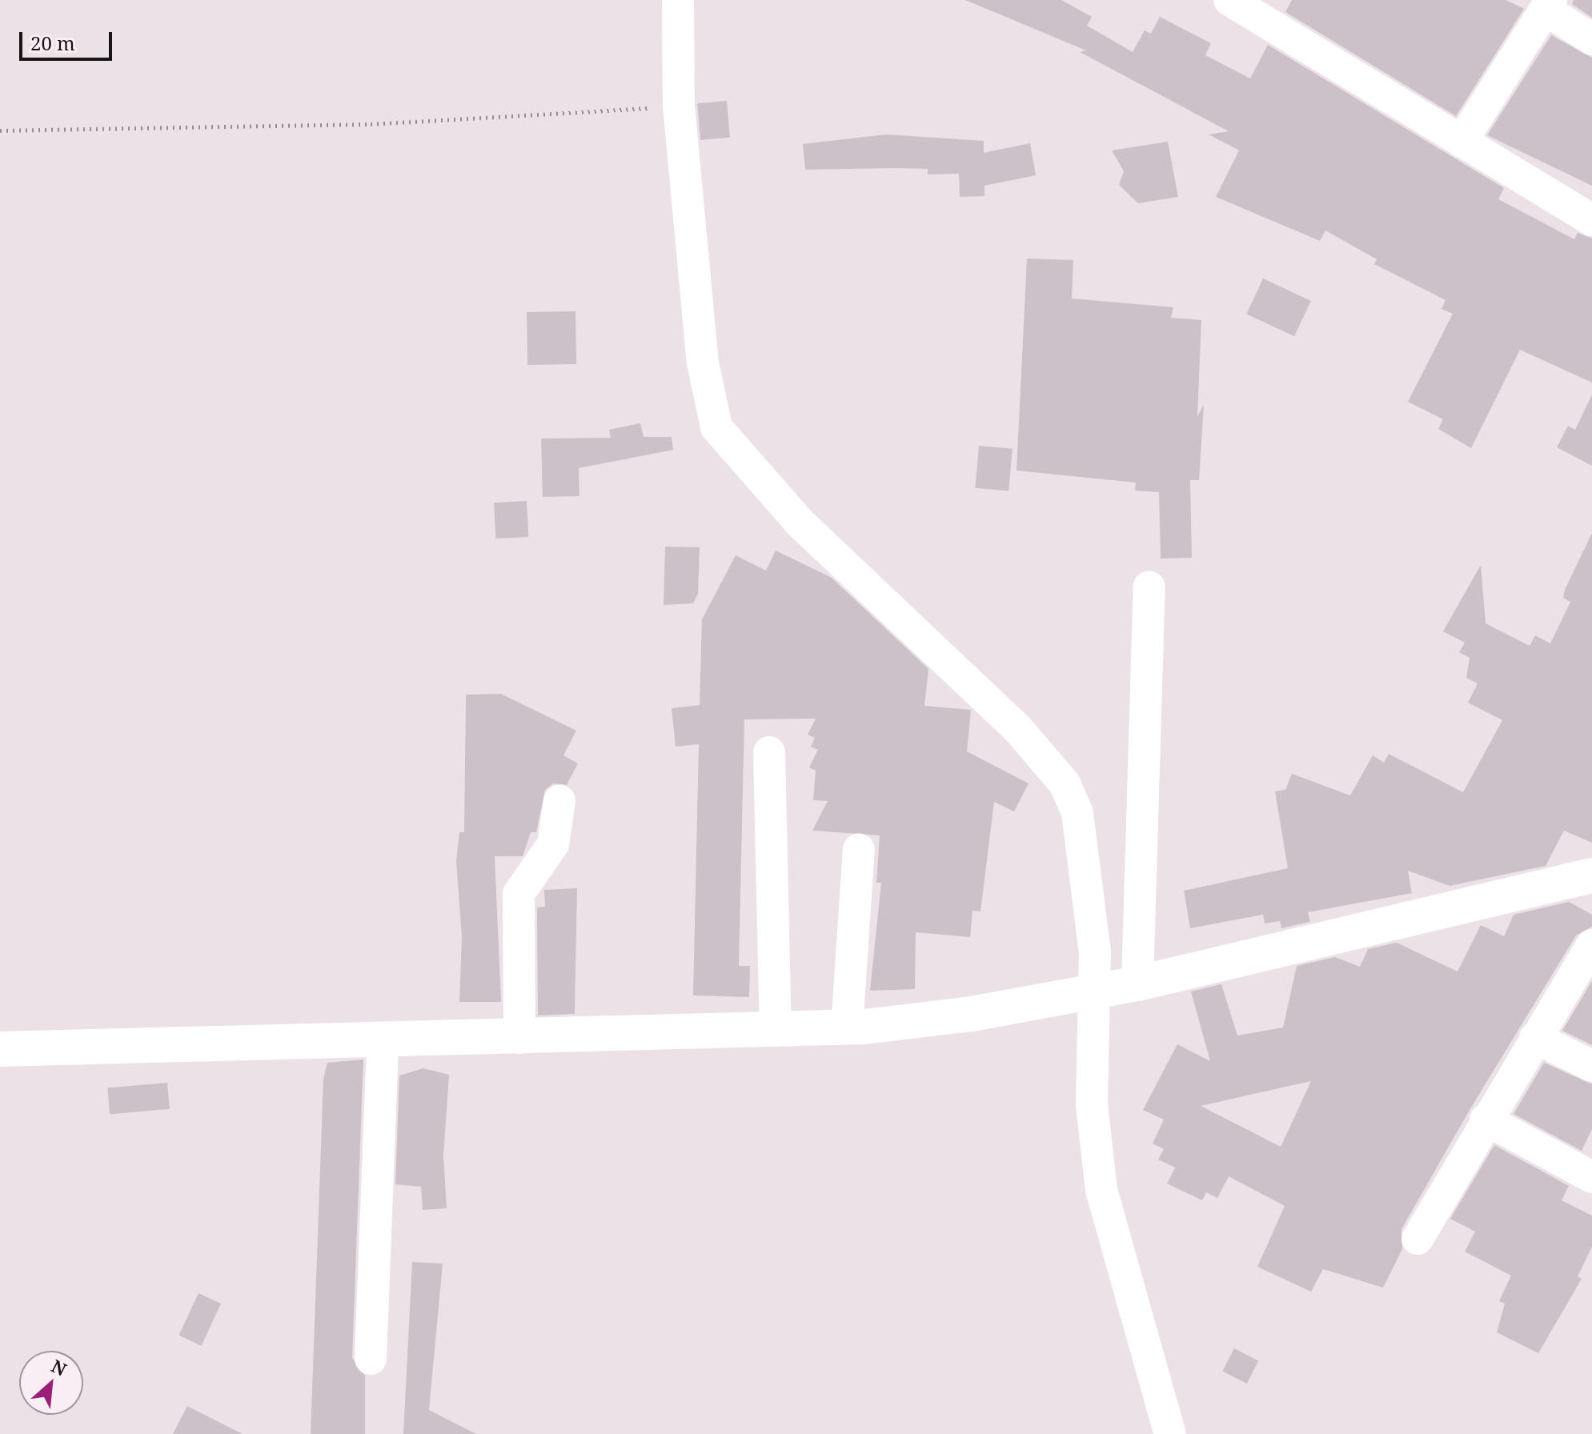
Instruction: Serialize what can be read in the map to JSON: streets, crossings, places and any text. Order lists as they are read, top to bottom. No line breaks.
{"scale_bar":"20 m","north":"top right"}
